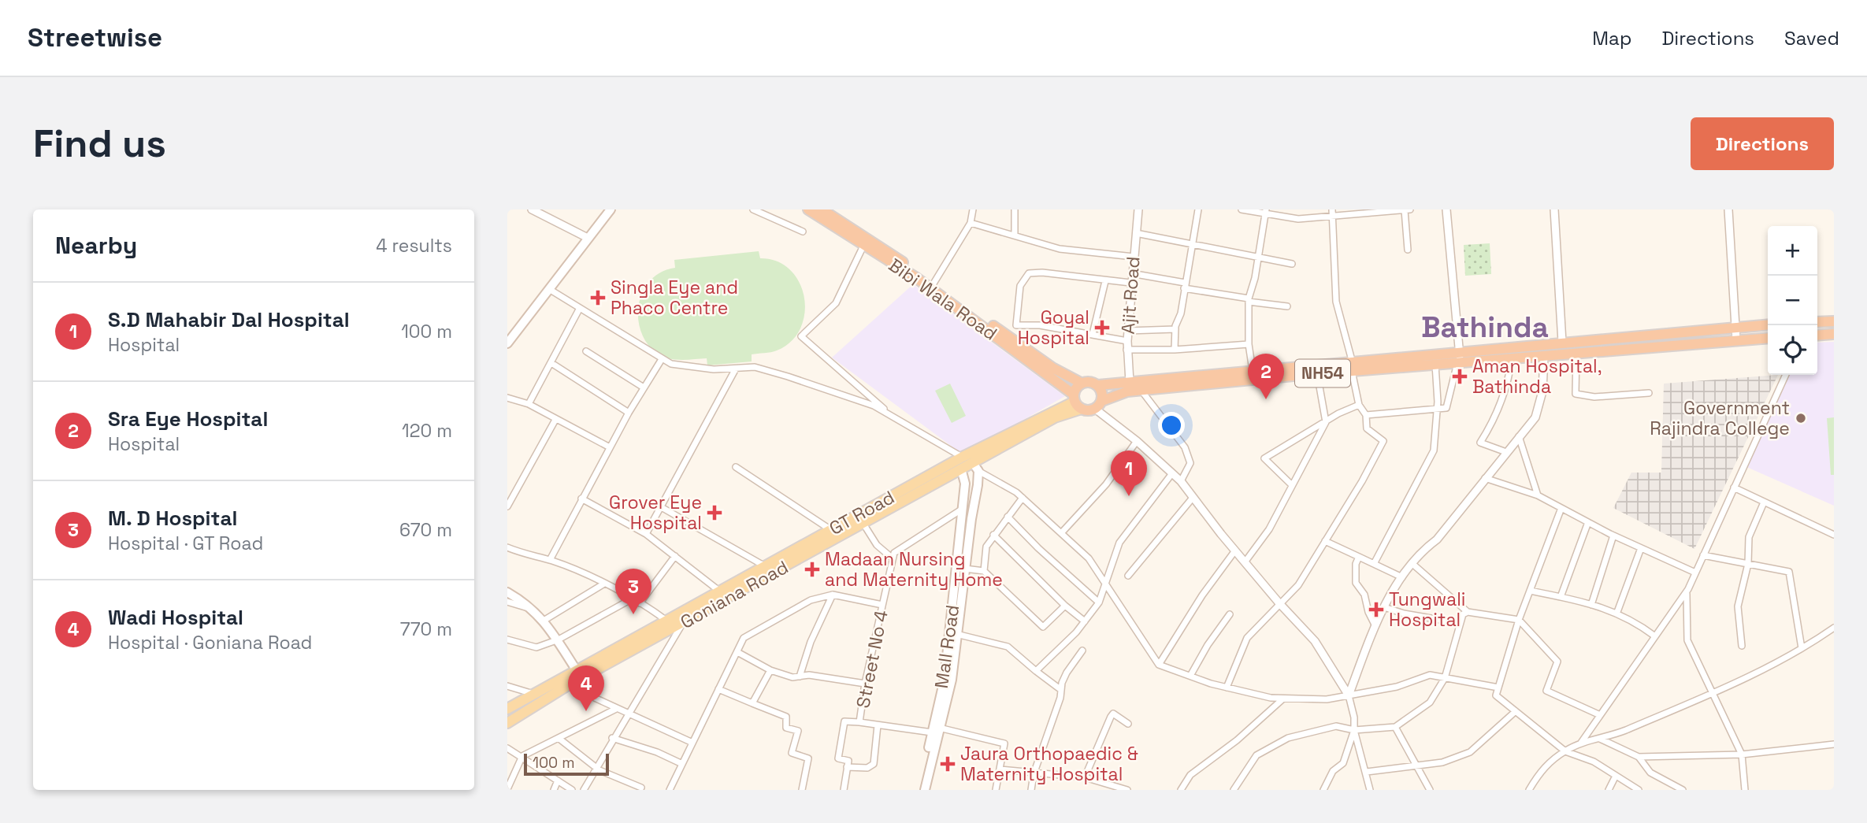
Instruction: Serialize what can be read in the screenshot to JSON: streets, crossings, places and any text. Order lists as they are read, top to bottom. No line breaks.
{"streets":{"highway":["Bibi Wala Road","NH54"],"main road":["GT Road","Goniana Road","Mall Road"],"street":["Ajit Road","Street No 4"]},"crossings":[["Ajit Road","NH54"],["Bibi Wala Road","NH54"],["Bibi Wala Road","GT Road"],["Bibi Wala Road","Goniana Road"],["NH54","GT Road"],["NH54","Goniana Road"],["GT Road","Goniana Road"],["GT Road","Mall Road"],["Goniana Road","Mall Road"]],"districts":["Bathinda"],"places":{"health":["Singla Eye and Phaco Centre","Goyal Hospital","Aman Hospital, Bathinda","Grover Eye Hospital","Madaan Nursing and Maternity Home","Tungwali Hospital","Jaura Orthopaedic & Maternity Hospital"],"other":["Government Rajindra College"]},"scale_bar":"100 m","page":{"header":"Streetwise","nav":["Map","Directions","Saved"],"buttons":"Directions","title":"Find us","heading":["Nearby","4 results"],"map_buttons":["+","−"],"list":[{"mark":"1","name":"S.D Mahabir Dal Hospital","note":"Hospital","value":"100 m"},{"mark":"2","name":"Sra Eye Hospital","note":"Hospital","value":"120 m"},{"mark":"3","name":"M. D Hospital","note":"Hospital · GT Road","value":"670 m"},{"mark":"4","name":"Wadi Hospital","note":"Hospital · Goniana Road","value":"770 m"}],"pins":["2","1","3","4"],"scale":"100 m"}}
